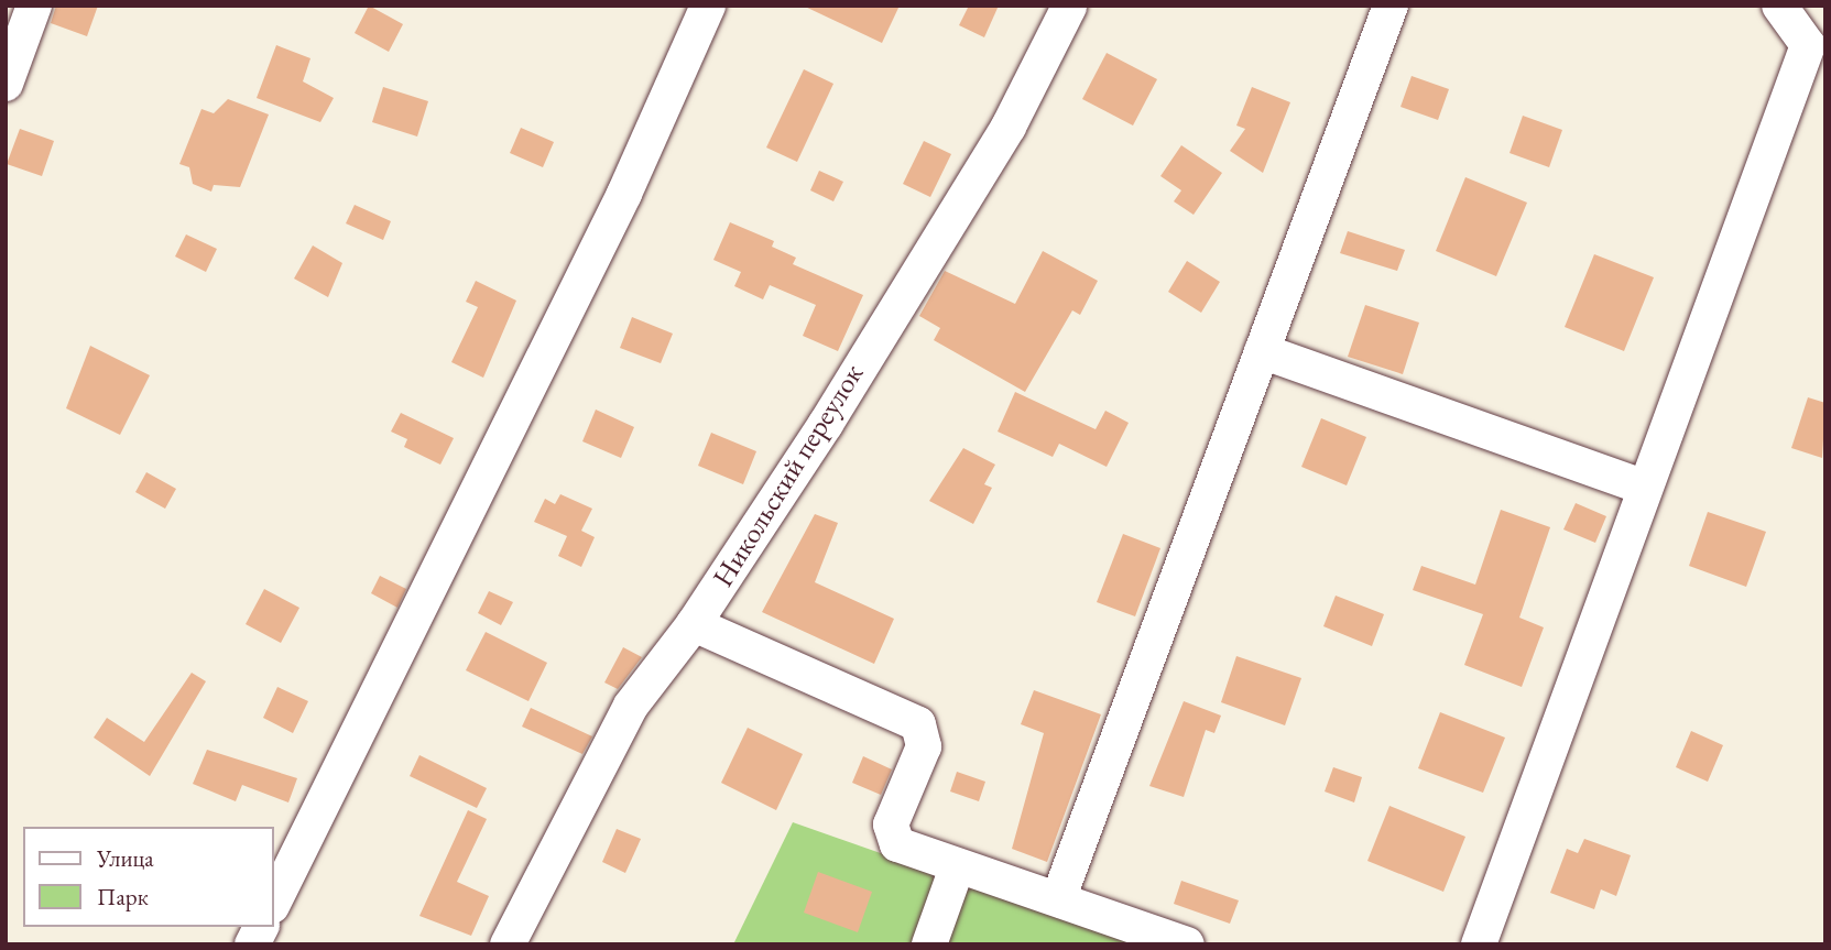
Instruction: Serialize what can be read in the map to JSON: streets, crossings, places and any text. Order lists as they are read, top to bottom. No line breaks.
{"streets":{"street":["Никольский переулок"]},"legend":["Улица","Парк"]}
